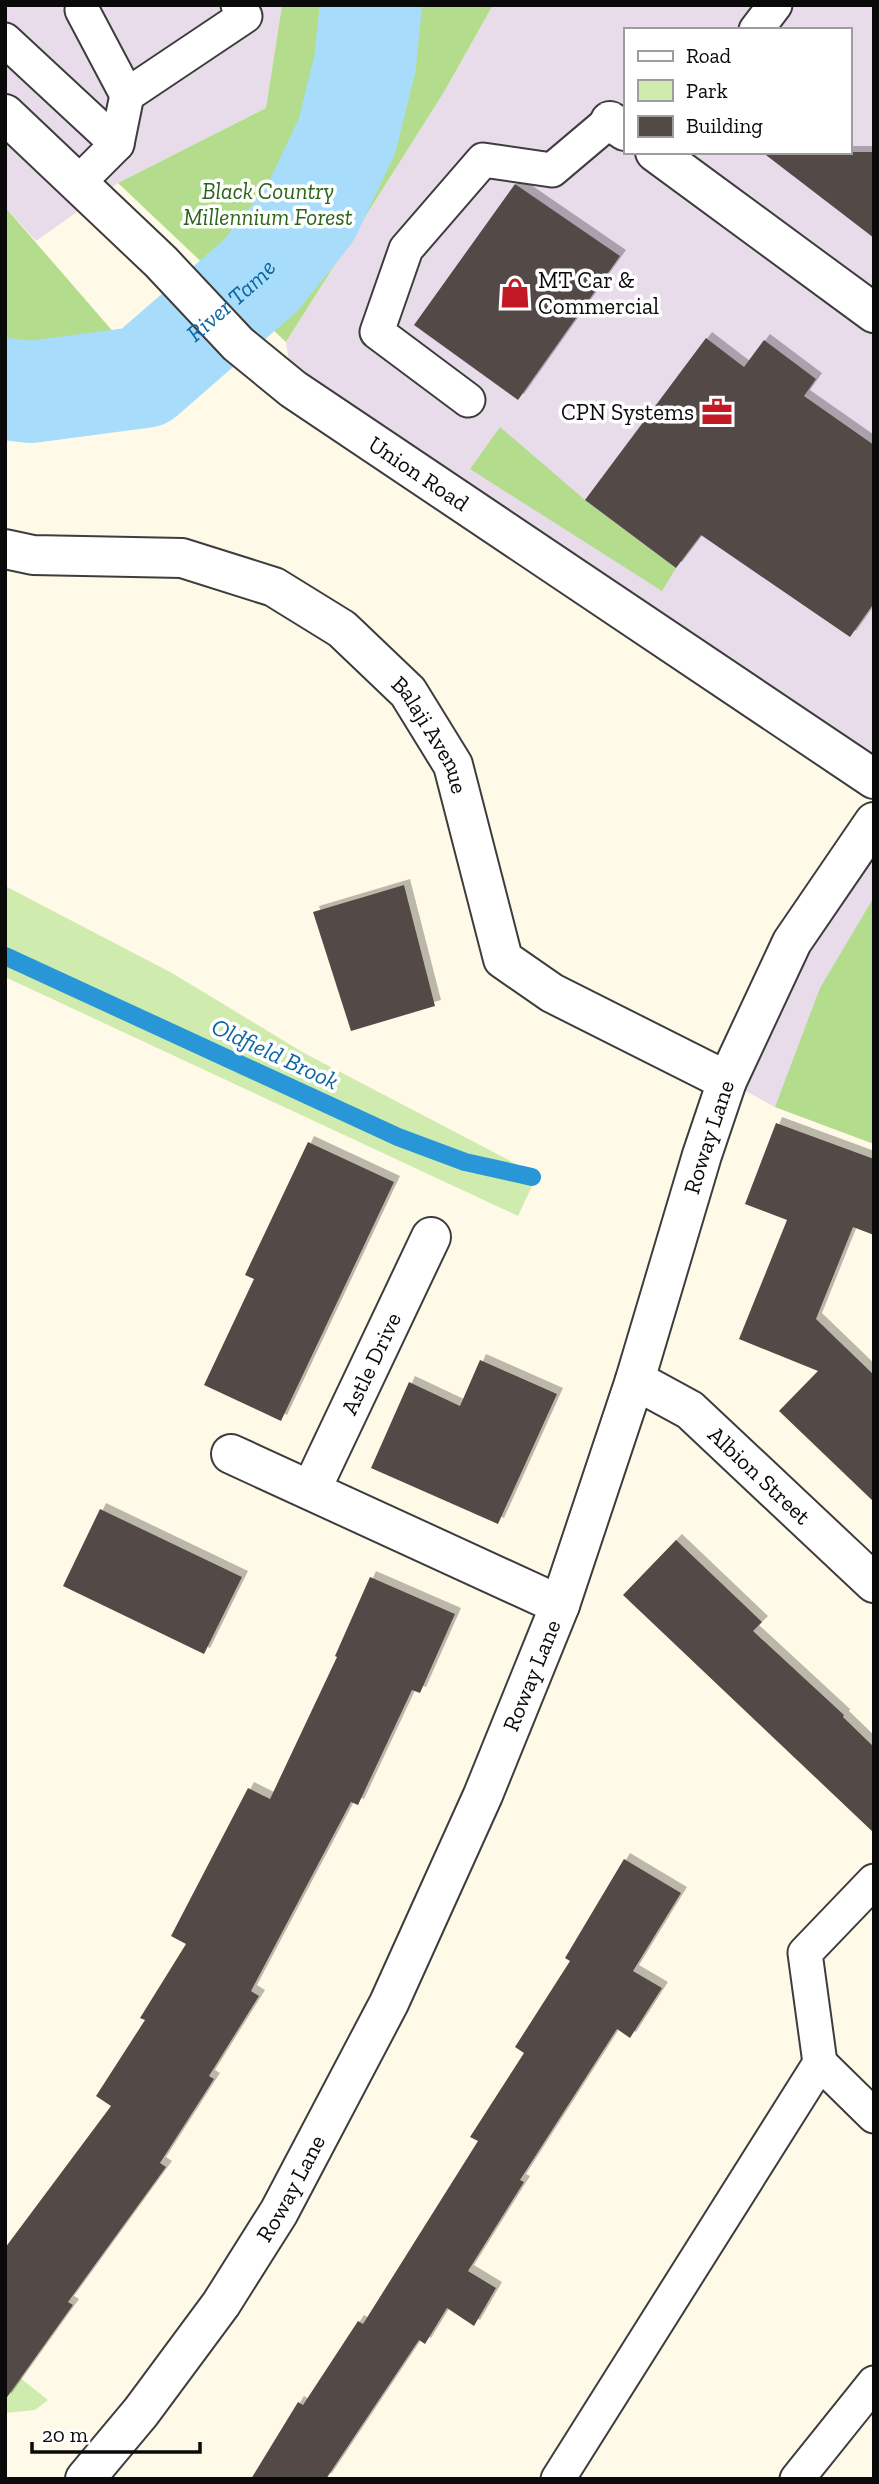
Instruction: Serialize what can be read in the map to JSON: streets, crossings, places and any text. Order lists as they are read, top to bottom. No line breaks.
{"streets":{"street":["Union Road","Balaji Avenue","Roway Lane","Astle Drive","Albion Street"]},"crossings":[["Balaji Avenue","Roway Lane"],["Roway Lane","Albion Street"]],"water":["River Tame","Oldfield Brook"],"parks":["Black Country Millennium Forest"],"places":{"shop":["MT Car & Commercial"],"office":["CPN Systems"]},"legend":["Road","Park","Building"],"scale_bar":"20 m"}
